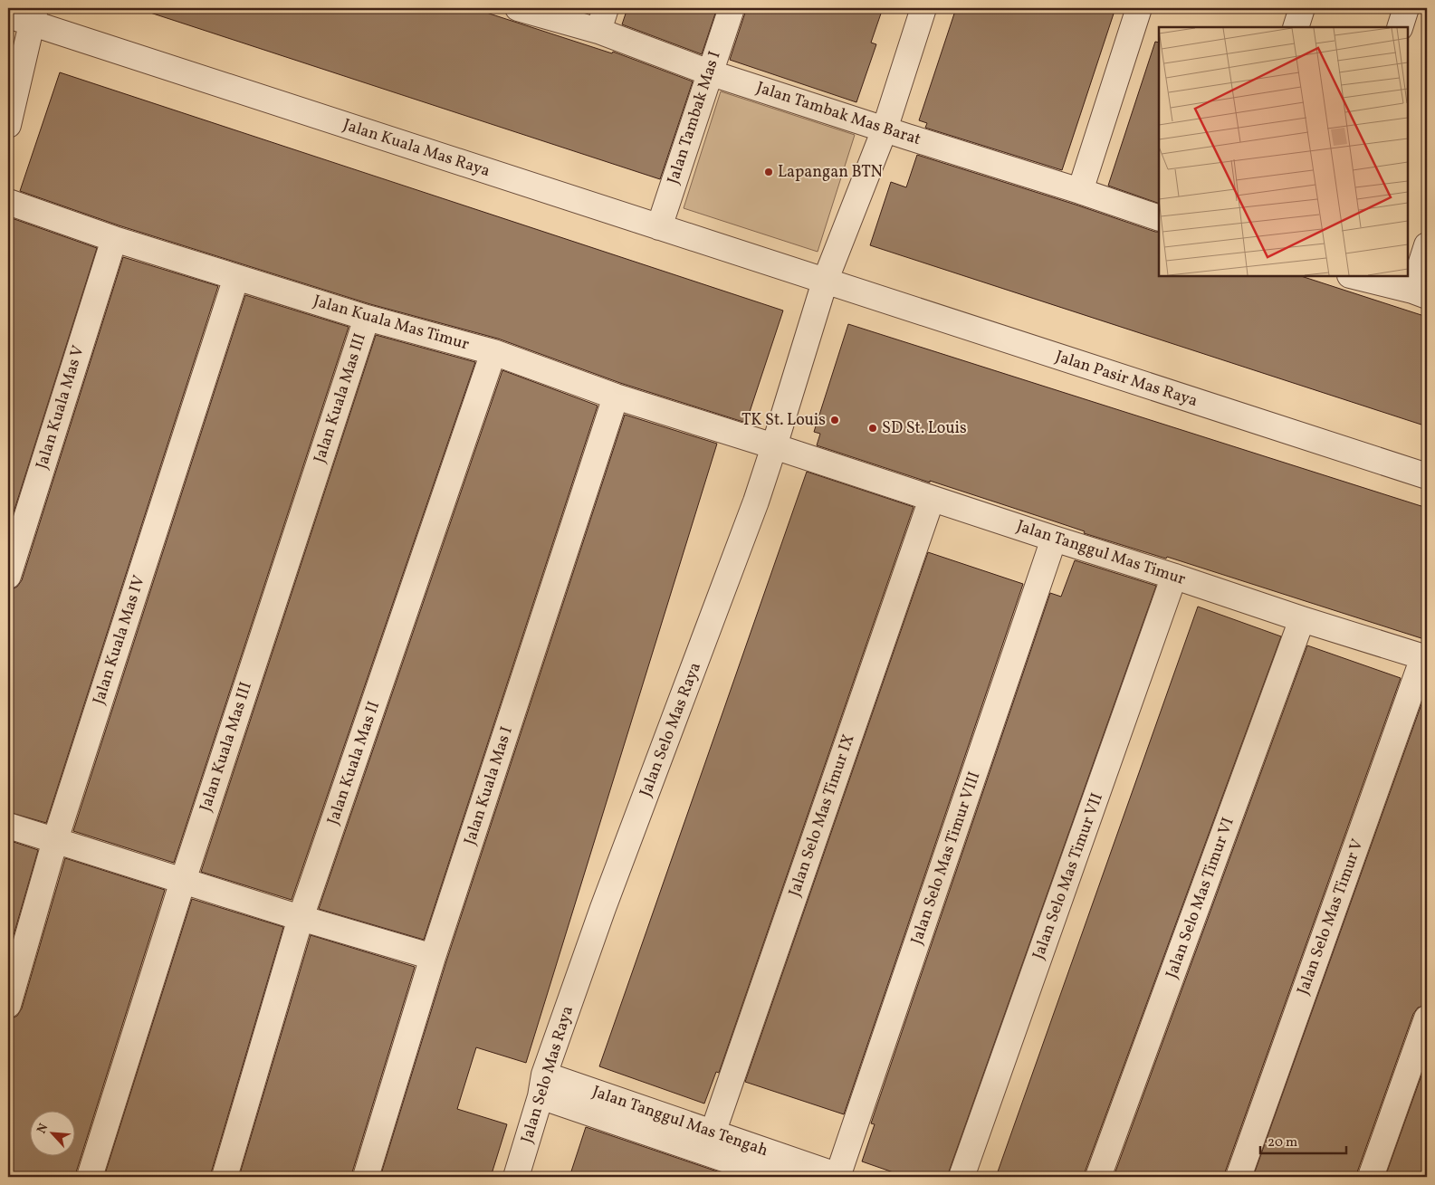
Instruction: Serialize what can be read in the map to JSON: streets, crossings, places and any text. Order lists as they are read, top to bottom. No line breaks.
{"streets":{"street":["Jalan Tambak Mas Barat","Jalan Tambak Mas I","Jalan Kuala Mas Raya","Jalan Kuala Mas Timur","Jalan Pasir Mas Raya","Jalan Kuala Mas III","Jalan Kuala Mas V","Jalan Tanggul Mas Timur","Jalan Kuala Mas IV","Jalan Selo Mas Raya","Jalan Kuala Mas II","Jalan Kuala Mas I","Jalan Selo Mas Timur IX","Jalan Selo Mas Timur VIII","Jalan Selo Mas Timur VII","Jalan Selo Mas Timur VI","Jalan Selo Mas Timur V","Jalan Tanggul Mas Tengah"]},"crossings":[["Jalan Tambak Mas Barat","Jalan Tambak Mas I"],["Jalan Tambak Mas Barat","Jalan Selo Mas Raya"],["Jalan Tambak Mas I","Jalan Kuala Mas Raya"],["Jalan Kuala Mas Raya","Jalan Pasir Mas Raya"],["Jalan Kuala Mas Raya","Jalan Selo Mas Raya"],["Jalan Kuala Mas Timur","Jalan Kuala Mas III"],["Jalan Kuala Mas Timur","Jalan Kuala Mas V"],["Jalan Kuala Mas Timur","Jalan Tanggul Mas Timur"],["Jalan Kuala Mas Timur","Jalan Kuala Mas IV"],["Jalan Kuala Mas Timur","Jalan Selo Mas Raya"],["Jalan Kuala Mas Timur","Jalan Kuala Mas II"],["Jalan Kuala Mas Timur","Jalan Kuala Mas I"],["Jalan Pasir Mas Raya","Jalan Selo Mas Raya"],["Jalan Tanggul Mas Timur","Jalan Selo Mas Raya"],["Jalan Tanggul Mas Timur","Jalan Selo Mas Timur IX"],["Jalan Tanggul Mas Timur","Jalan Selo Mas Timur VIII"],["Jalan Tanggul Mas Timur","Jalan Selo Mas Timur VII"],["Jalan Tanggul Mas Timur","Jalan Selo Mas Timur VI"],["Jalan Tanggul Mas Timur","Jalan Selo Mas Timur V"],["Jalan Selo Mas Raya","Jalan Tanggul Mas Tengah"],["Jalan Selo Mas Timur IX","Jalan Tanggul Mas Tengah"],["Jalan Selo Mas Timur VIII","Jalan Tanggul Mas Tengah"]],"places":["Lapangan BTN","TK St. Louis","SD St. Louis"],"scale_bar":"20 m","north":"top left"}
